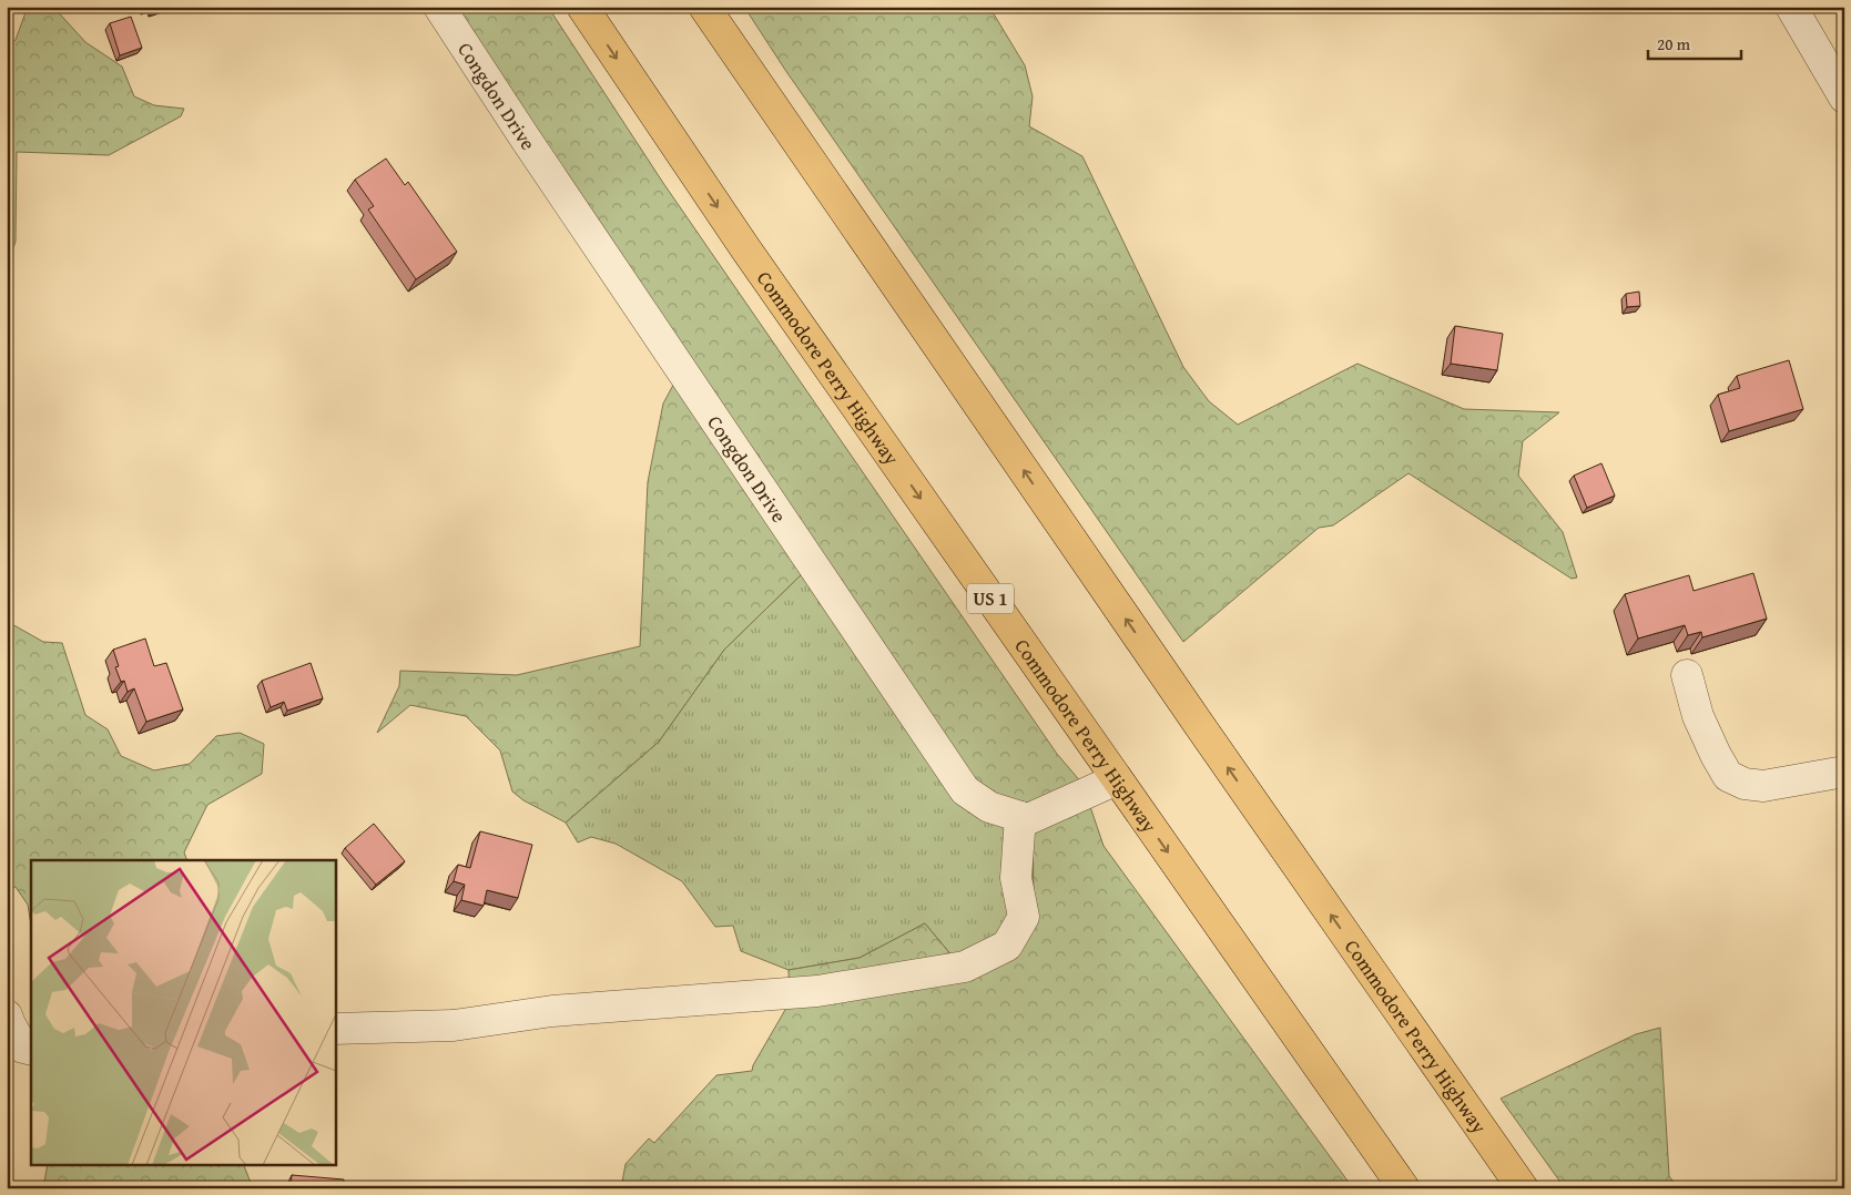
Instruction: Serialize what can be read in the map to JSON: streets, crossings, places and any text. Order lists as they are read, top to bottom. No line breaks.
{"streets":{"highway":["Commodore Perry Highway","US 1"],"street":["Congdon Drive"]},"scale_bar":"20 m"}
